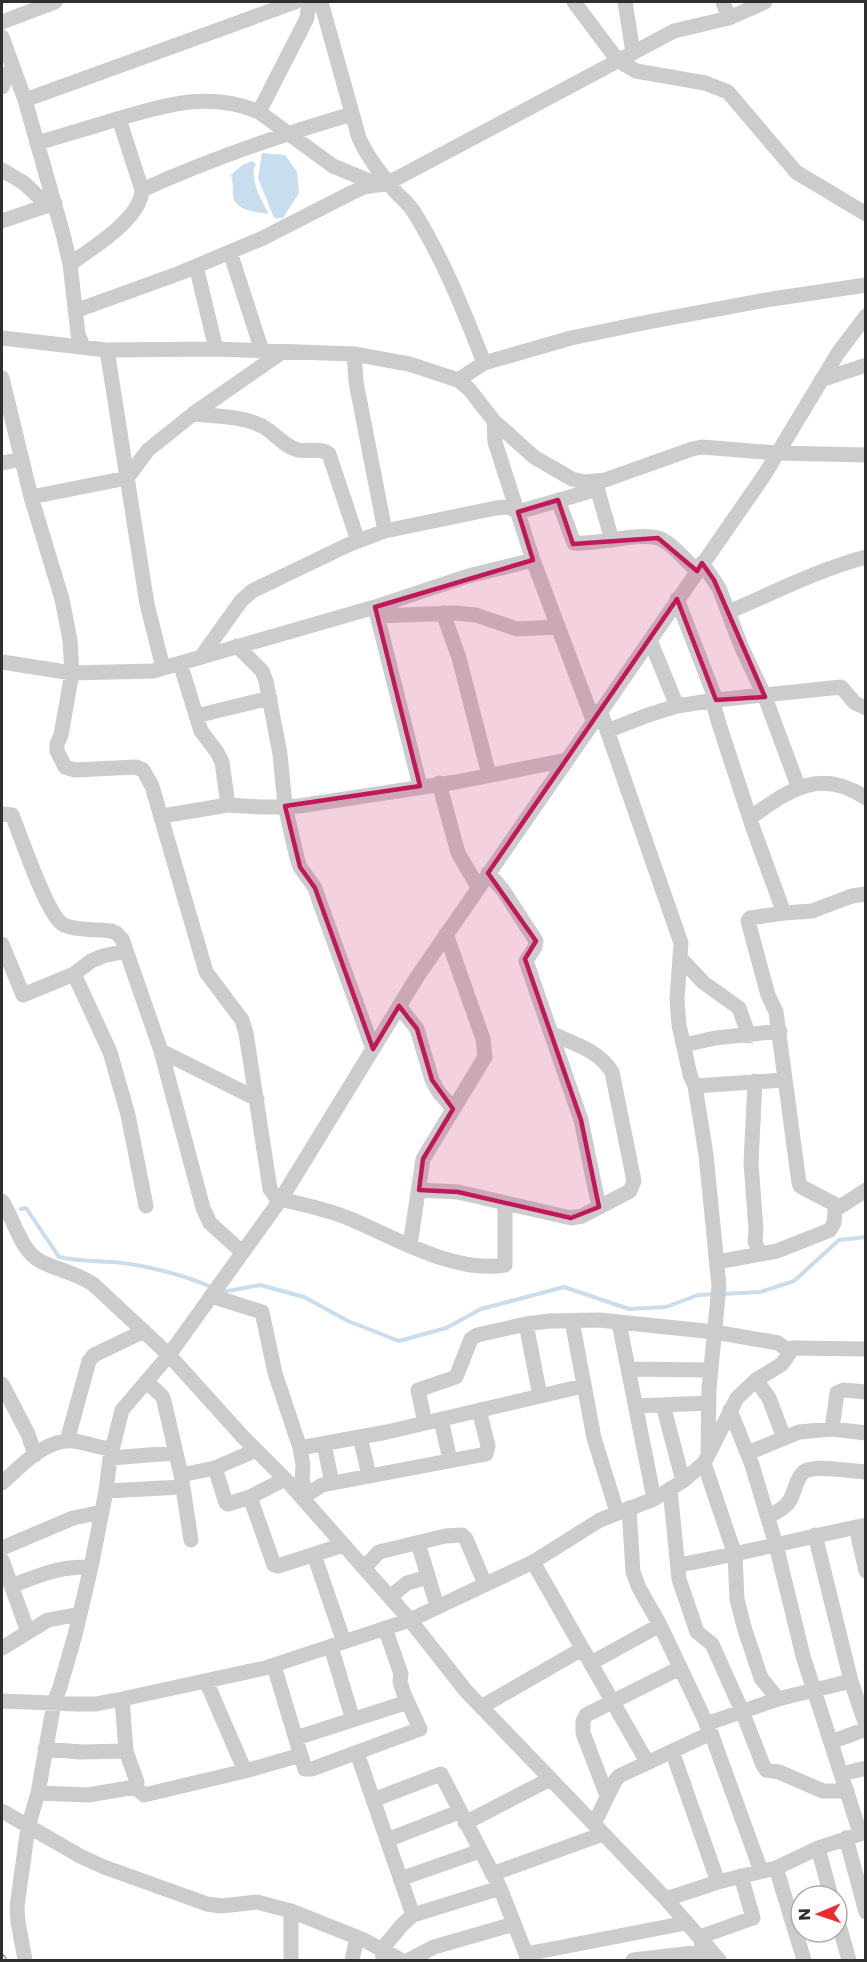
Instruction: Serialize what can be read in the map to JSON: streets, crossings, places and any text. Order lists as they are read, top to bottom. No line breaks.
{"north":"left"}
